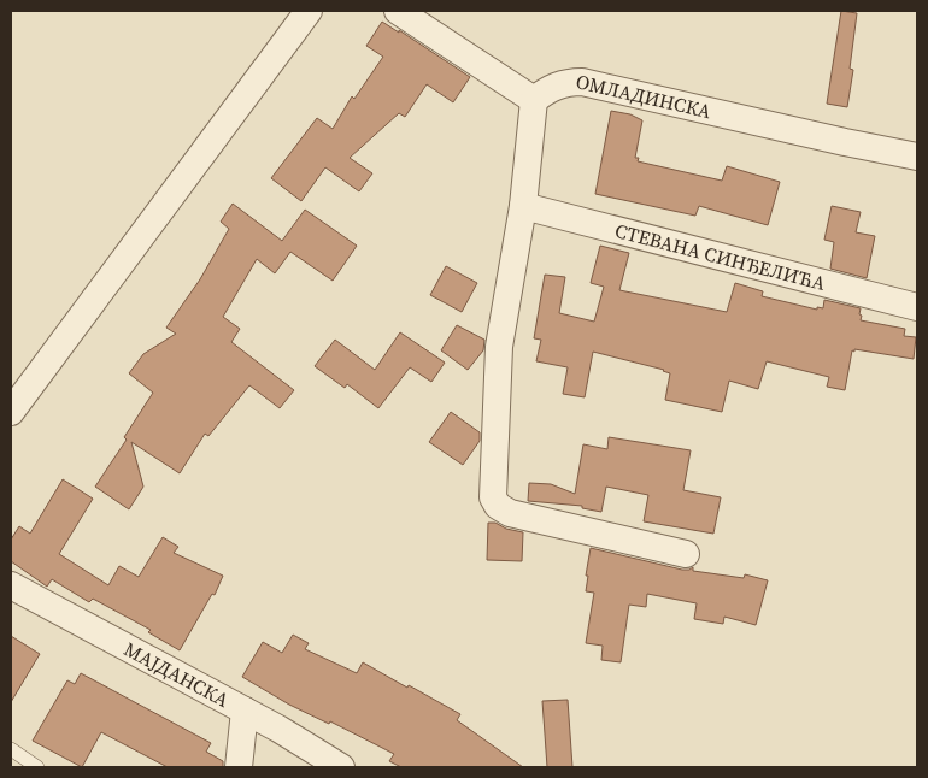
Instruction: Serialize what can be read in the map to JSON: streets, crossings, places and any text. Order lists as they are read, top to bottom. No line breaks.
{"streets":{"street":["ОМЛАДИНСКА","СТЕВАНА СИНЂЕЛИЋА","МАЈДАНСКА"]}}
